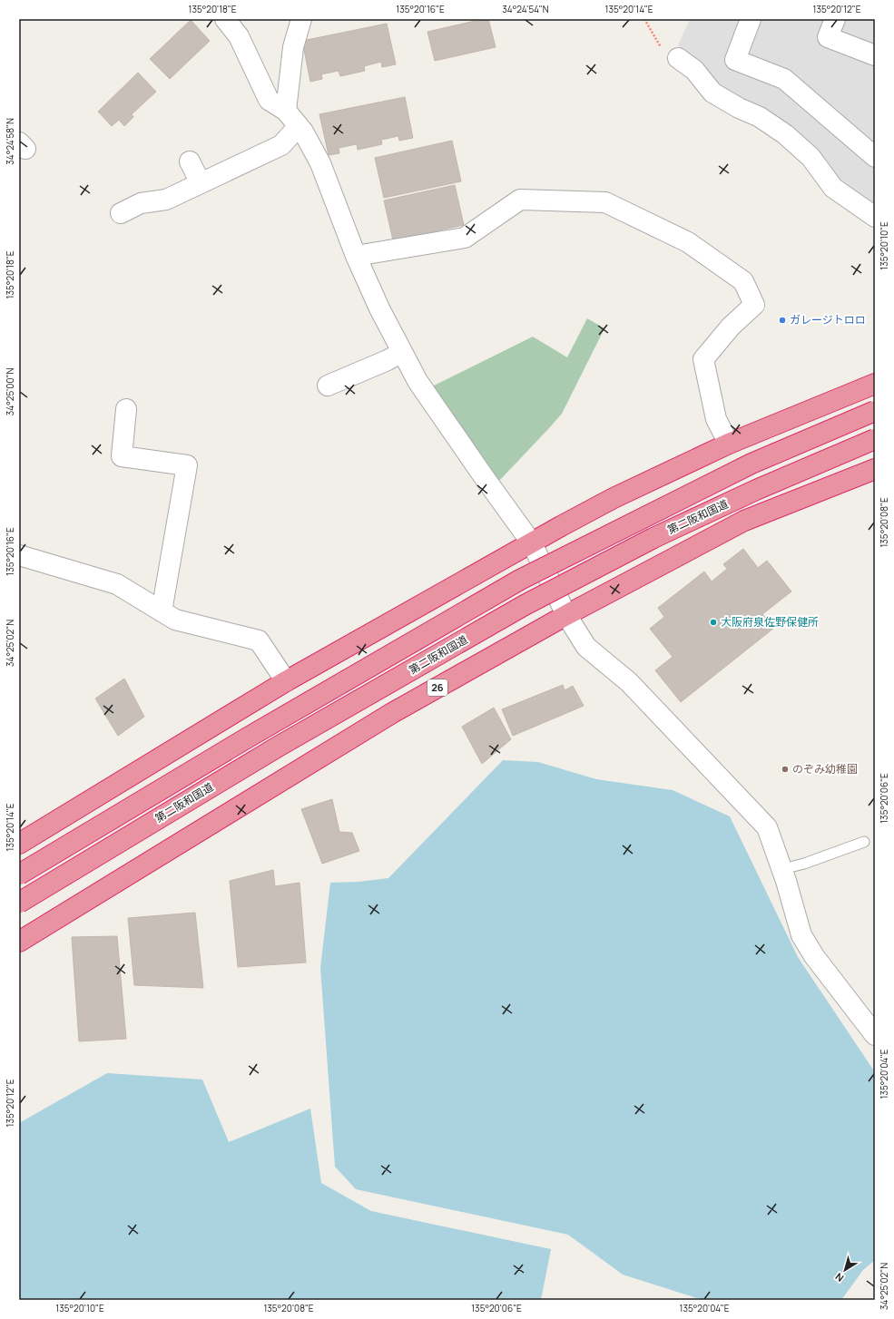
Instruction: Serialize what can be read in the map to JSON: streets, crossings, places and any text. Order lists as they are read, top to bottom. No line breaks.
{"streets":{"highway":["第二阪和国道","26"]},"places":["ガレージトロロ","大阪府泉佐野保健所","のぞみ幼稚園"],"north":"bottom left","coordinates":["135°20'18\"E","135°20'16\"E","34°24'54\"N","135°20'14\"E","135°20'12\"E","34°24'58\"N","135°20'10\"E","34°25'00\"N","135°20'08\"E","34°25'02\"N","135°20'06\"E","135°20'04\"E"]}
